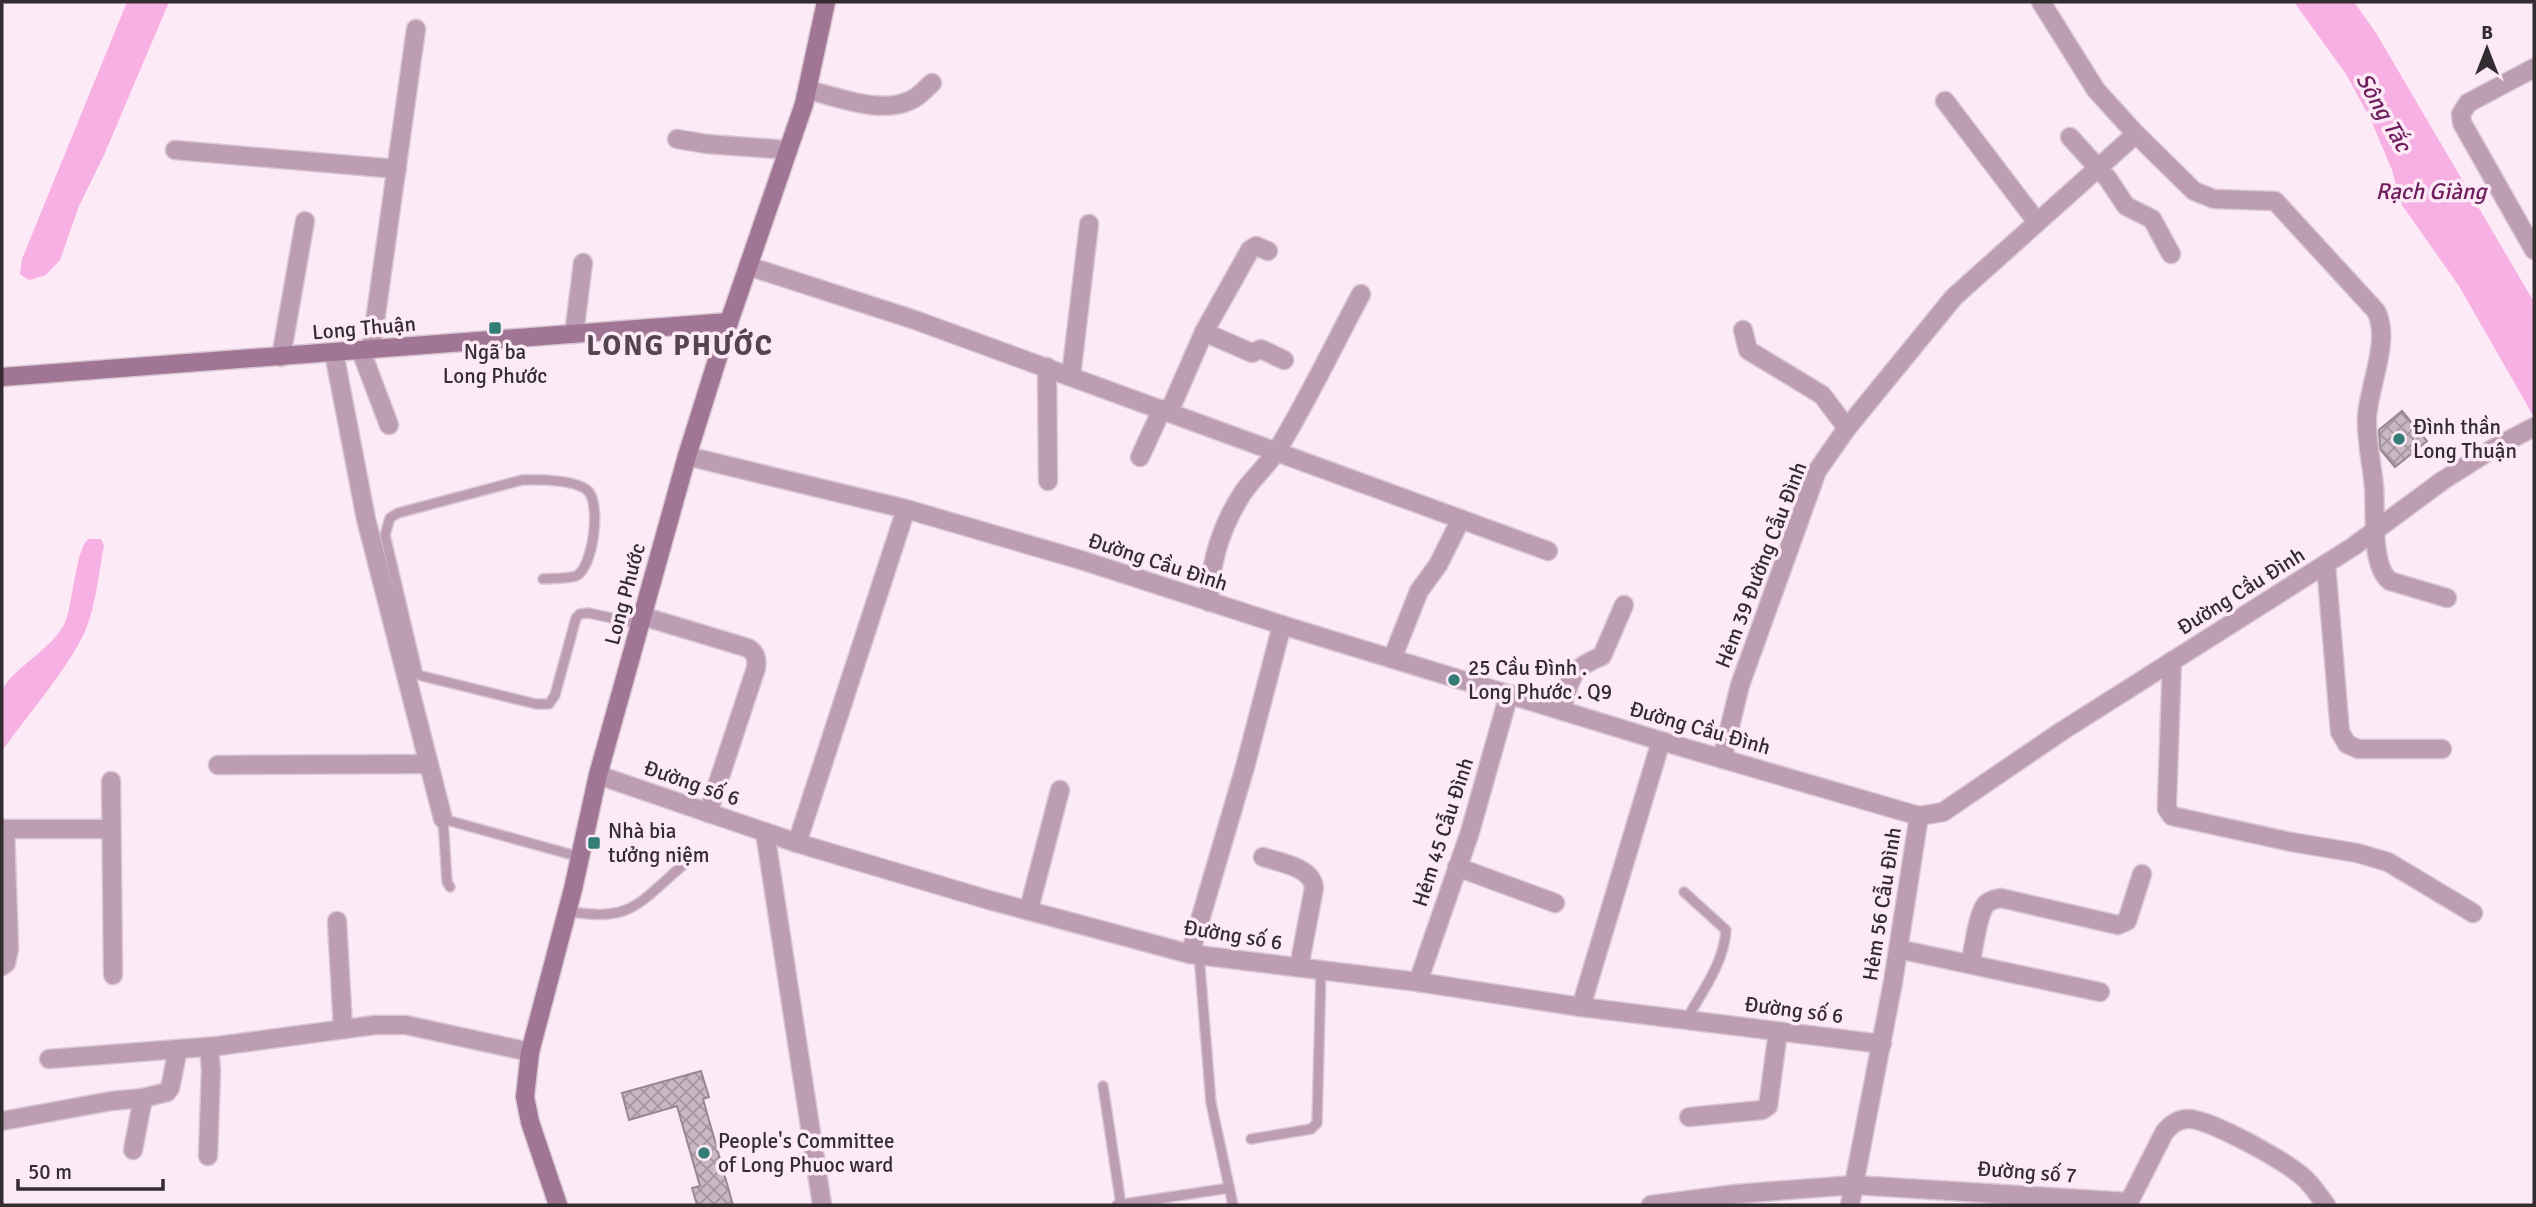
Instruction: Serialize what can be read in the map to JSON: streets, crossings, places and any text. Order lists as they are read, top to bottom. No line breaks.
{"streets":{"street":["Long Thuận","Đường Cầu Đình","Hẻm 39 Đường Cẫu Đình","Long Phước","Đường số 6","Hẻm 45 Cẫu Đình","Hẻm 56 Cẫu Đình","Đường số 7"]},"crossings":[["Long Thuận","Long Phước"],["Đường Cầu Đình","Hẻm 39 Đường Cẫu Đình"],["Đường Cầu Đình","Long Phước"],["Đường Cầu Đình","Hẻm 45 Cẫu Đình"],["Đường Cầu Đình","Hẻm 56 Cẫu Đình"],["Long Phước","Đường số 6"],["Đường số 6","Hẻm 45 Cẫu Đình"],["Đường số 6","Hẻm 56 Cẫu Đình"],["Hẻm 56 Cẫu Đình","Đường số 7"]],"districts":["LONG PHƯỚC"],"water":["Sông Tắc","Rạch Giàng"],"places":{"transit":["Ngã ba Long Phước","Nhà bia tưởng niệm"],"other":["Đình thần Long Thuận","25 Cầu Đình . Long Phước . Q9","People's Committee of Long Phuoc ward"]},"scale_bar":"50 m","north":"top"}
